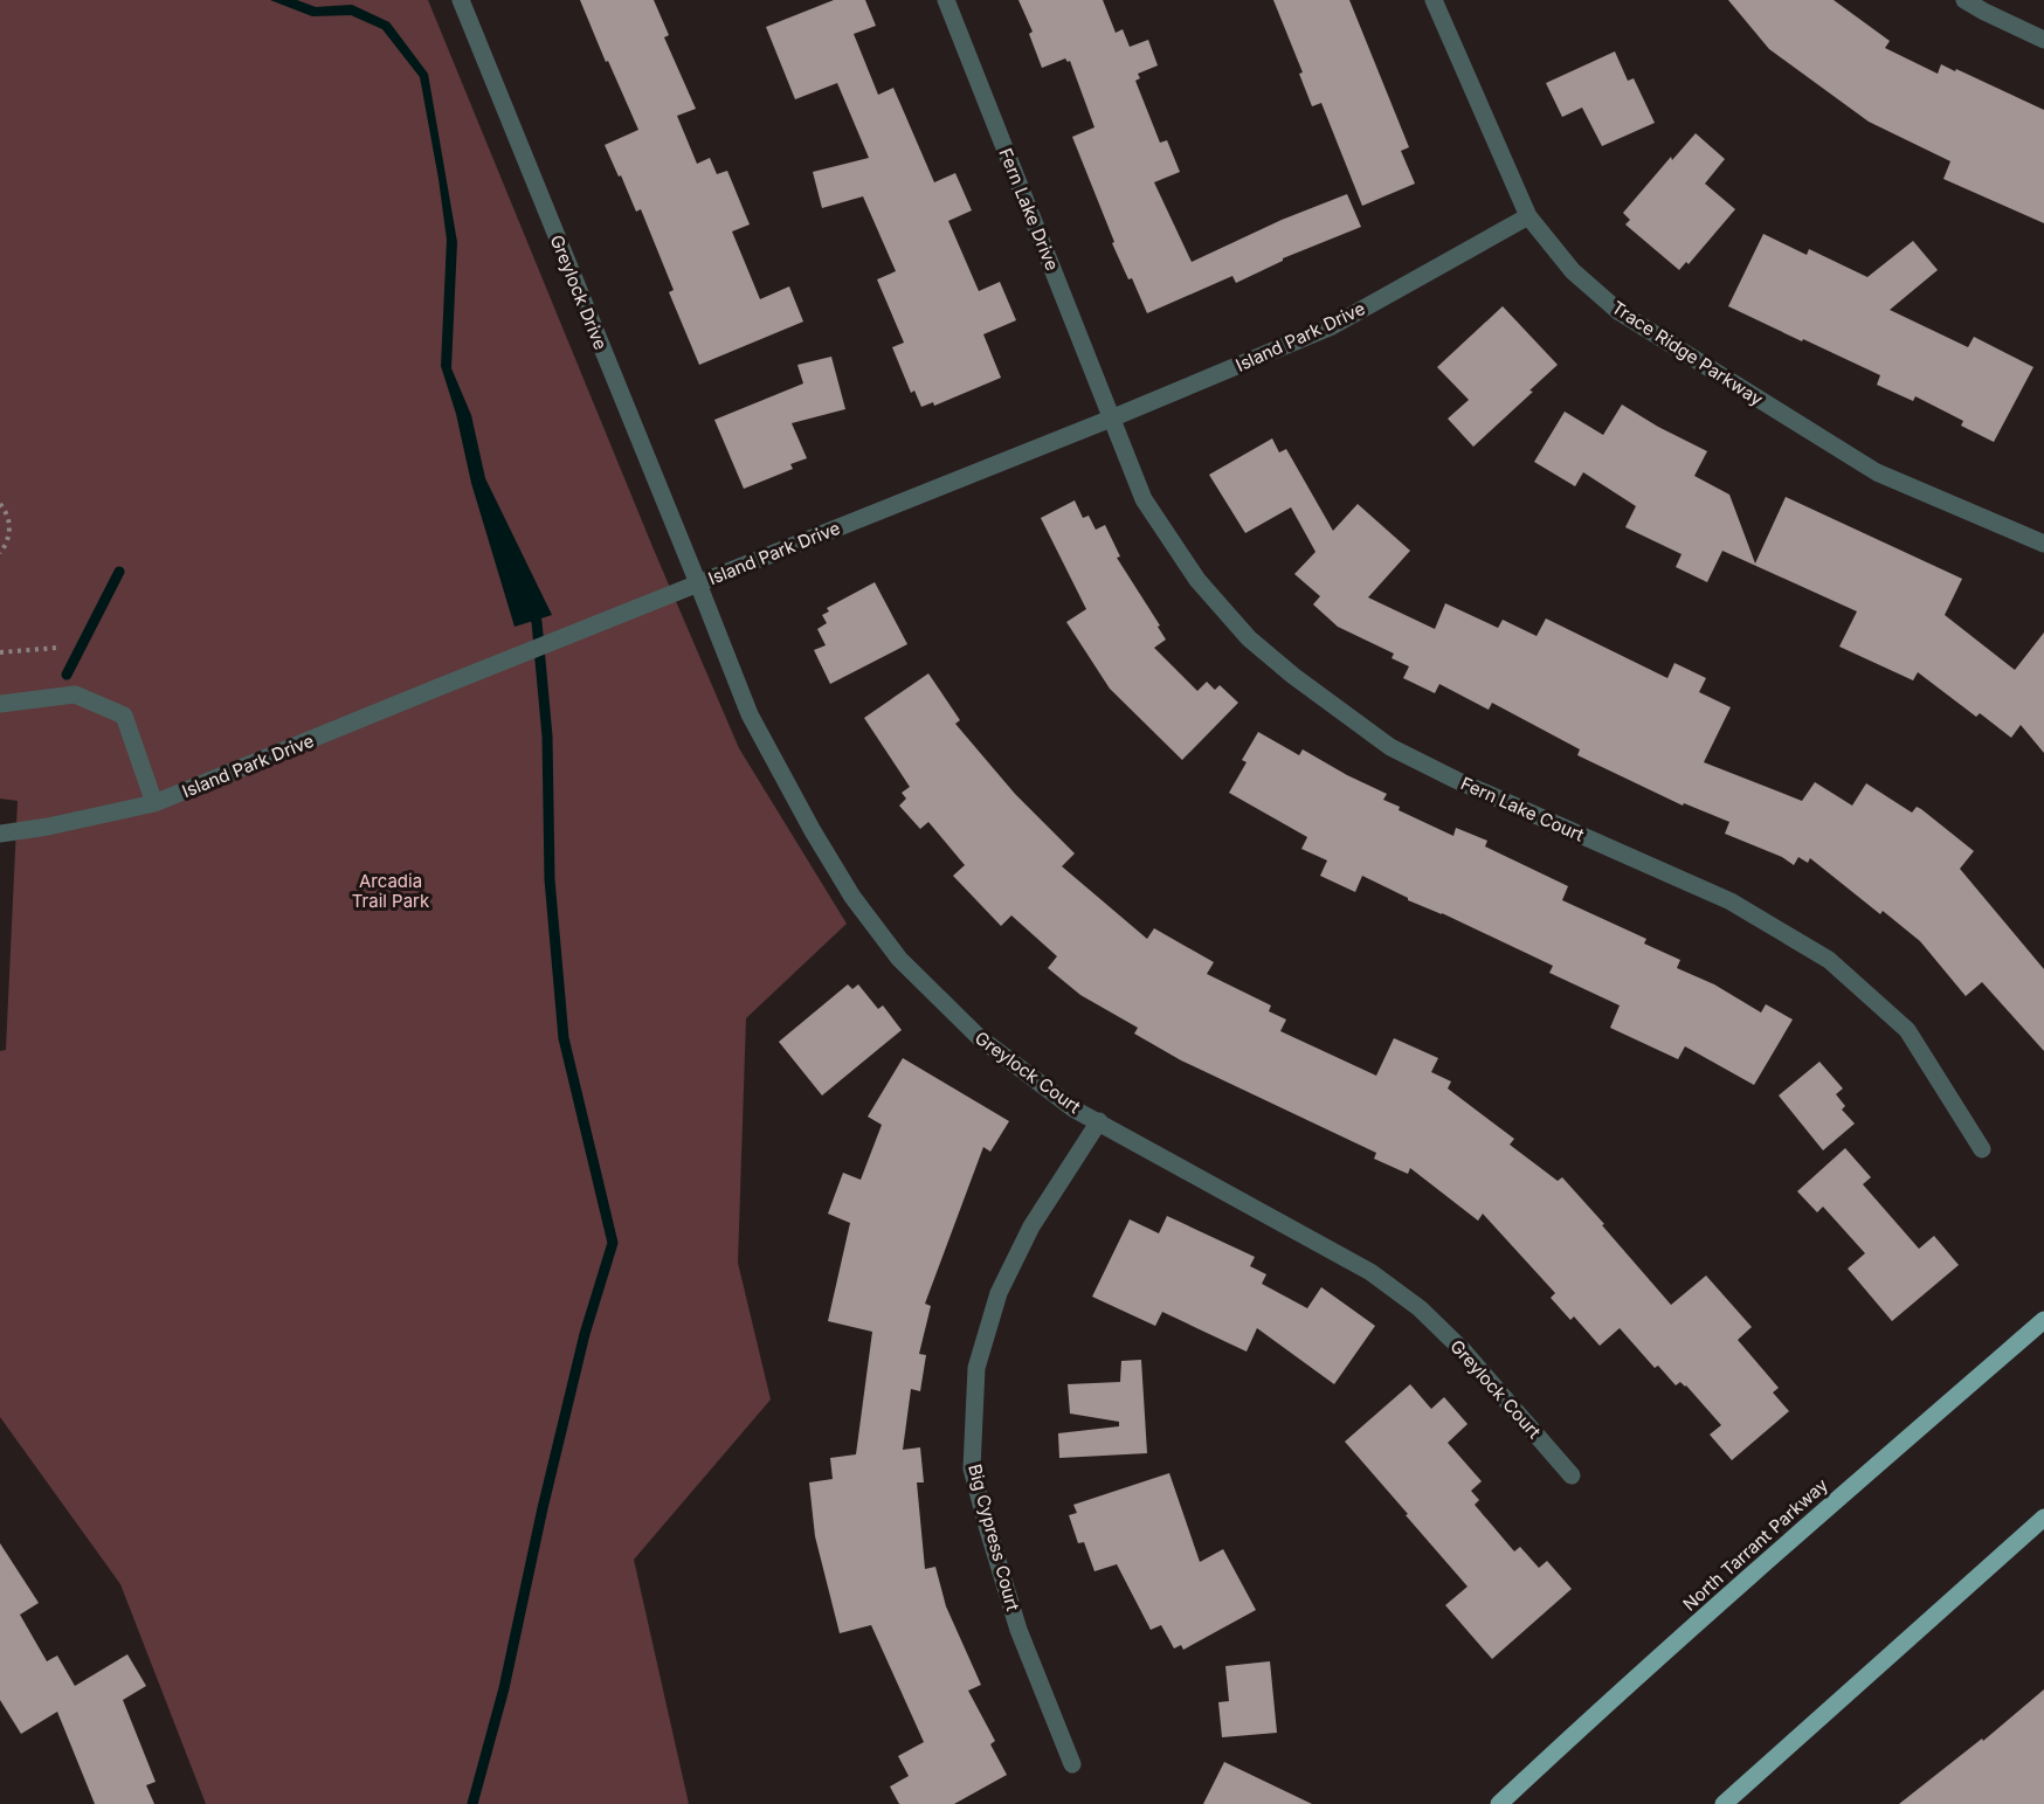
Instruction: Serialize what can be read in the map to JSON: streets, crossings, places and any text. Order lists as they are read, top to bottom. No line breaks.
{"streets":{"main road":["North Tarrant Parkway"],"street":["Fern Lake Drive","Greylock Drive","Island Park Drive","Trace Ridge Parkway","Fern Lake Court","Greylock Court","Big Cypress Court"]},"crossings":[["Fern Lake Drive","Island Park Drive"],["Fern Lake Drive","Fern Lake Court"],["Greylock Drive","Island Park Drive"],["Greylock Drive","Greylock Court"],["Island Park Drive","Trace Ridge Parkway"],["Island Park Drive","Fern Lake Court"],["Island Park Drive","Greylock Court"],["Greylock Court","Big Cypress Court"]],"parks":["Arcadia Trail Park"]}
